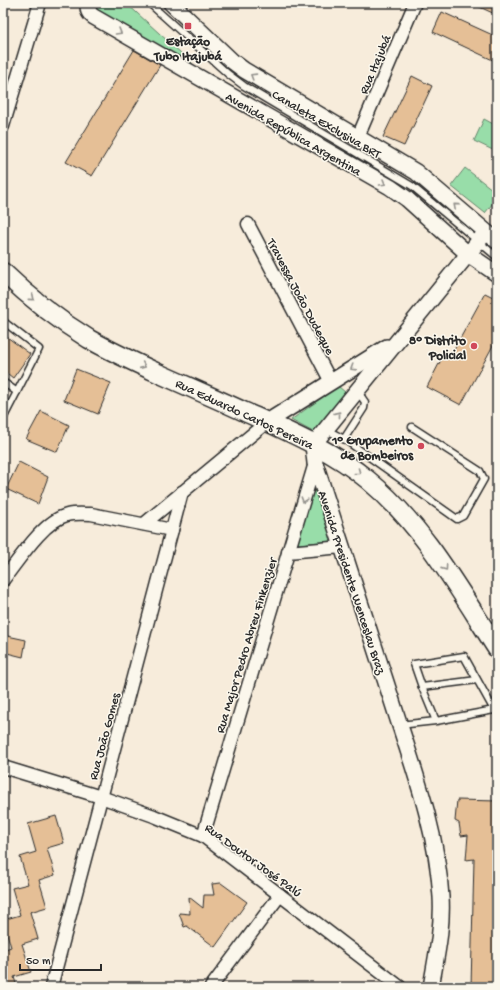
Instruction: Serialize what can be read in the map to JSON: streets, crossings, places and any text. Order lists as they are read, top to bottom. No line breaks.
{"streets":{"main road":["Rua Eduardo Carlos Pereira"],"street":["Rua Itajubá","Avenida República Argentina","Travessa João Dudeque","Avenida Presidente Wenceslau Braz","Rua Major Pedro Abreu Finkenzier","Rua João Gomes","Rua Doutor José Palú"],"lane":["Canaleta Exclusiva BRT"]},"crossings":[["Rua Eduardo Carlos Pereira","Avenida Presidente Wenceslau Braz"],["Avenida Presidente Wenceslau Braz","Rua Major Pedro Abreu Finkenzier"],["Rua Major Pedro Abreu Finkenzier","Rua Doutor José Palú"],["Rua João Gomes","Rua Doutor José Palú"]],"one_way":["Rua Eduardo Carlos Pereira"],"places":{"transit":["Estação Tubo Itajubá"],"other":["8° Distrito Policial","1° Grupamento de Bombeiros"]},"scale_bar":"50 m"}
